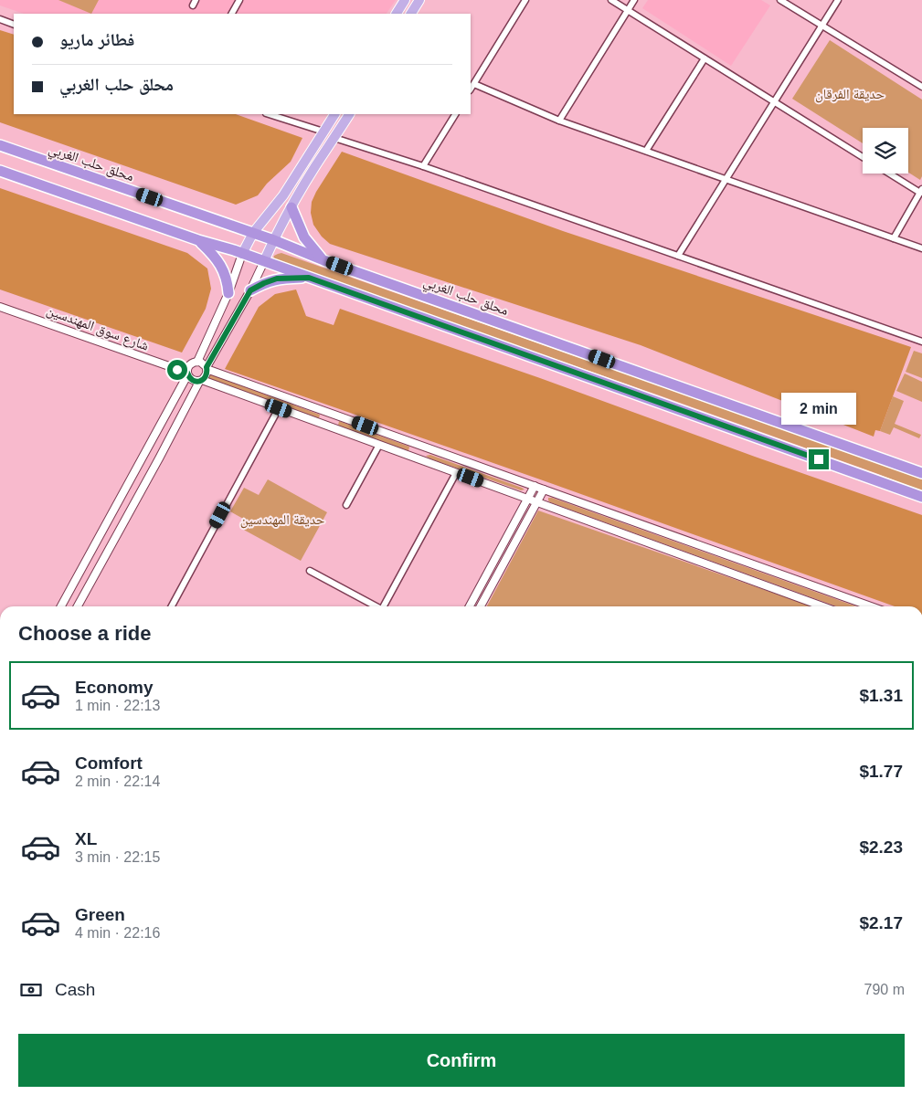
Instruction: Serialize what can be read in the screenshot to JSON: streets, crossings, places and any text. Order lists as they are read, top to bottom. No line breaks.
{"streets":{"highway":["محلق حلب الغربي"],"street":["شارع سوق المهندسين"]},"parks":["حديقة الفرقان","حديقة المهندسين"],"page":{"banner":["فطائر ماريو","محلق حلب الغربي"],"bubble":"2 min","heading":"Choose a ride","list":[{"name":"Economy","note":"1 min · 22:13","value":"$1.31"},{"name":"Comfort","note":"2 min · 22:14","value":"$1.77"},{"name":"XL","note":"3 min · 22:15","value":"$2.23"},{"name":"Green","note":"4 min · 22:16","value":"$2.17"}],"pay":["Cash","790 m"],"buttons":"Confirm"}}
